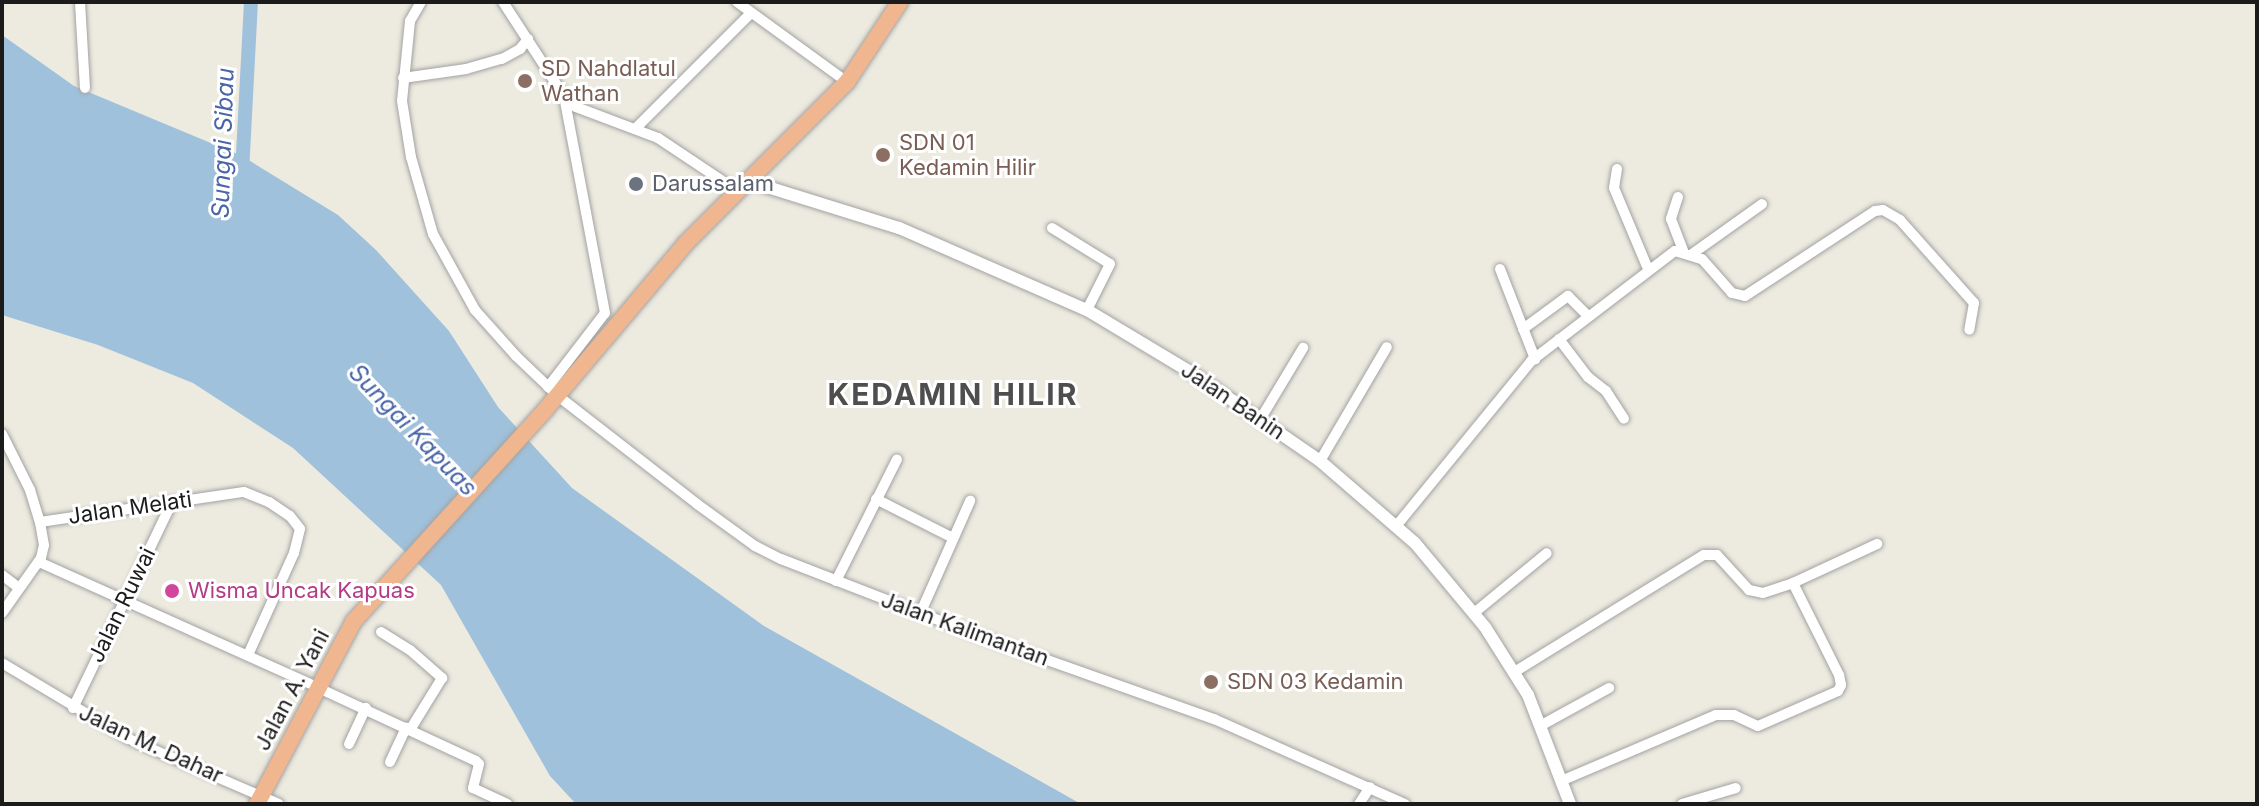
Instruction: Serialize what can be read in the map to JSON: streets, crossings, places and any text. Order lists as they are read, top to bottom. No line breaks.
{"streets":{"highway":["Jalan A. Yani"],"street":["Jalan Banin","Jalan Melati","Jalan Ruwai","Jalan Kalimantan","Jalan M. Dahar"]},"crossings":[["Jalan Banin","Jalan A. Yani"],["Jalan Melati","Jalan Ruwai"],["Jalan Ruwai","Jalan M. Dahar"],["Jalan Kalimantan","Jalan A. Yani"],["Jalan A. Yani","Jalan M. Dahar"]],"districts":["KEDAMIN HILIR"],"water":["Sungai Sibau","Sungai Kapuas"],"places":["SD Nahdlatul Wathan","SDN 01 Kedamin Hilir","Darussalam","Wisma Uncak Kapuas","SDN 03 Kedamin"]}
